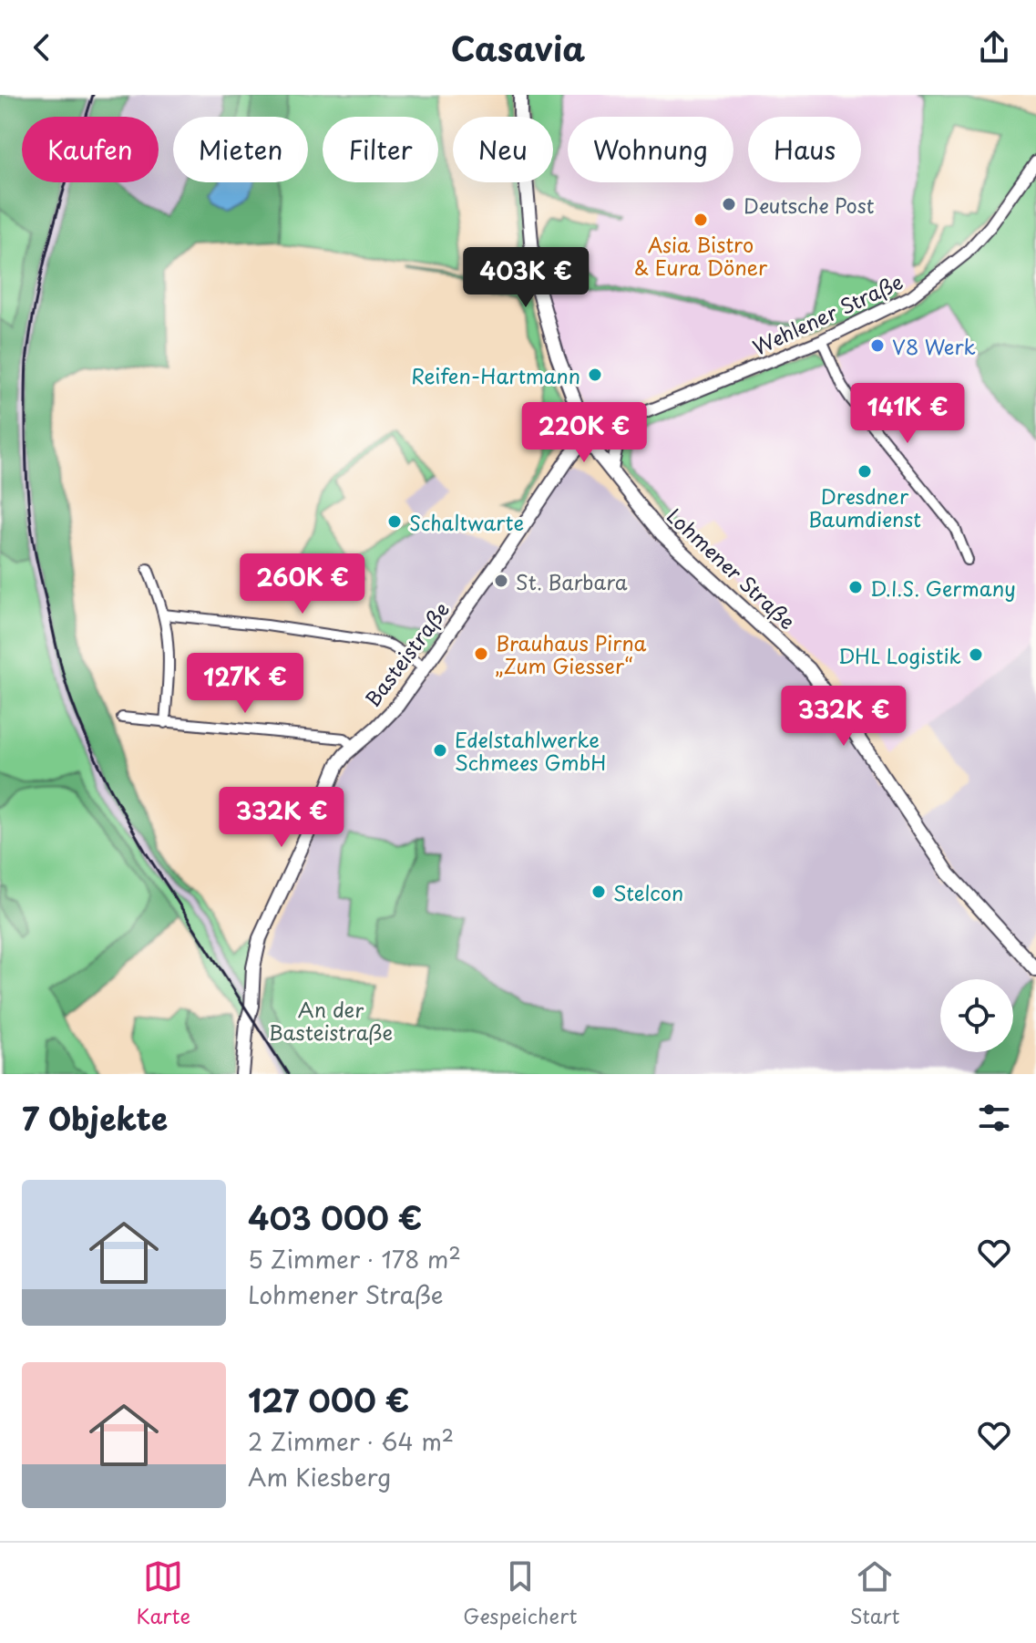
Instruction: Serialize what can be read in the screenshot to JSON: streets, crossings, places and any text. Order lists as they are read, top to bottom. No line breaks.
{"streets":{"main road":["Lohmener Straße","Basteistraße"],"street":["Wehlener Straße"]},"crossings":[["Wehlener Straße","Lohmener Straße"],["Wehlener Straße","Basteistraße"],["Lohmener Straße","Basteistraße"]],"parks":["An der Basteistraße"],"places":["Deutsche Post","Asia Bistro & Eura Döner","V8 Werk","Reifen-Hartmann","Dresdner Baumdienst","Schaltwarte","St. Barbara","D.I.S. Germany","Brauhaus Pirna „Zum Giesser“","DHL Logistik","Edelstahlwerke Schmees GmbH","Stelcon"],"page":{"header":"Casavia","chip":["Kaufen","Mieten","Filter","Neu","Wohnung","Haus"],"price":["403K €","141K €","220K €","260K €","127K €","332K €","332K €"],"heading":"7 Objekte","list":[{"name":"403 000 €","note":"5 Zimmer · 178 m² · Lohmener Straße"},{"name":"127 000 €","note":"2 Zimmer · 64 m² · Am Kiesberg"}],"tabs":["Karte","Gespeichert","Start"]}}
